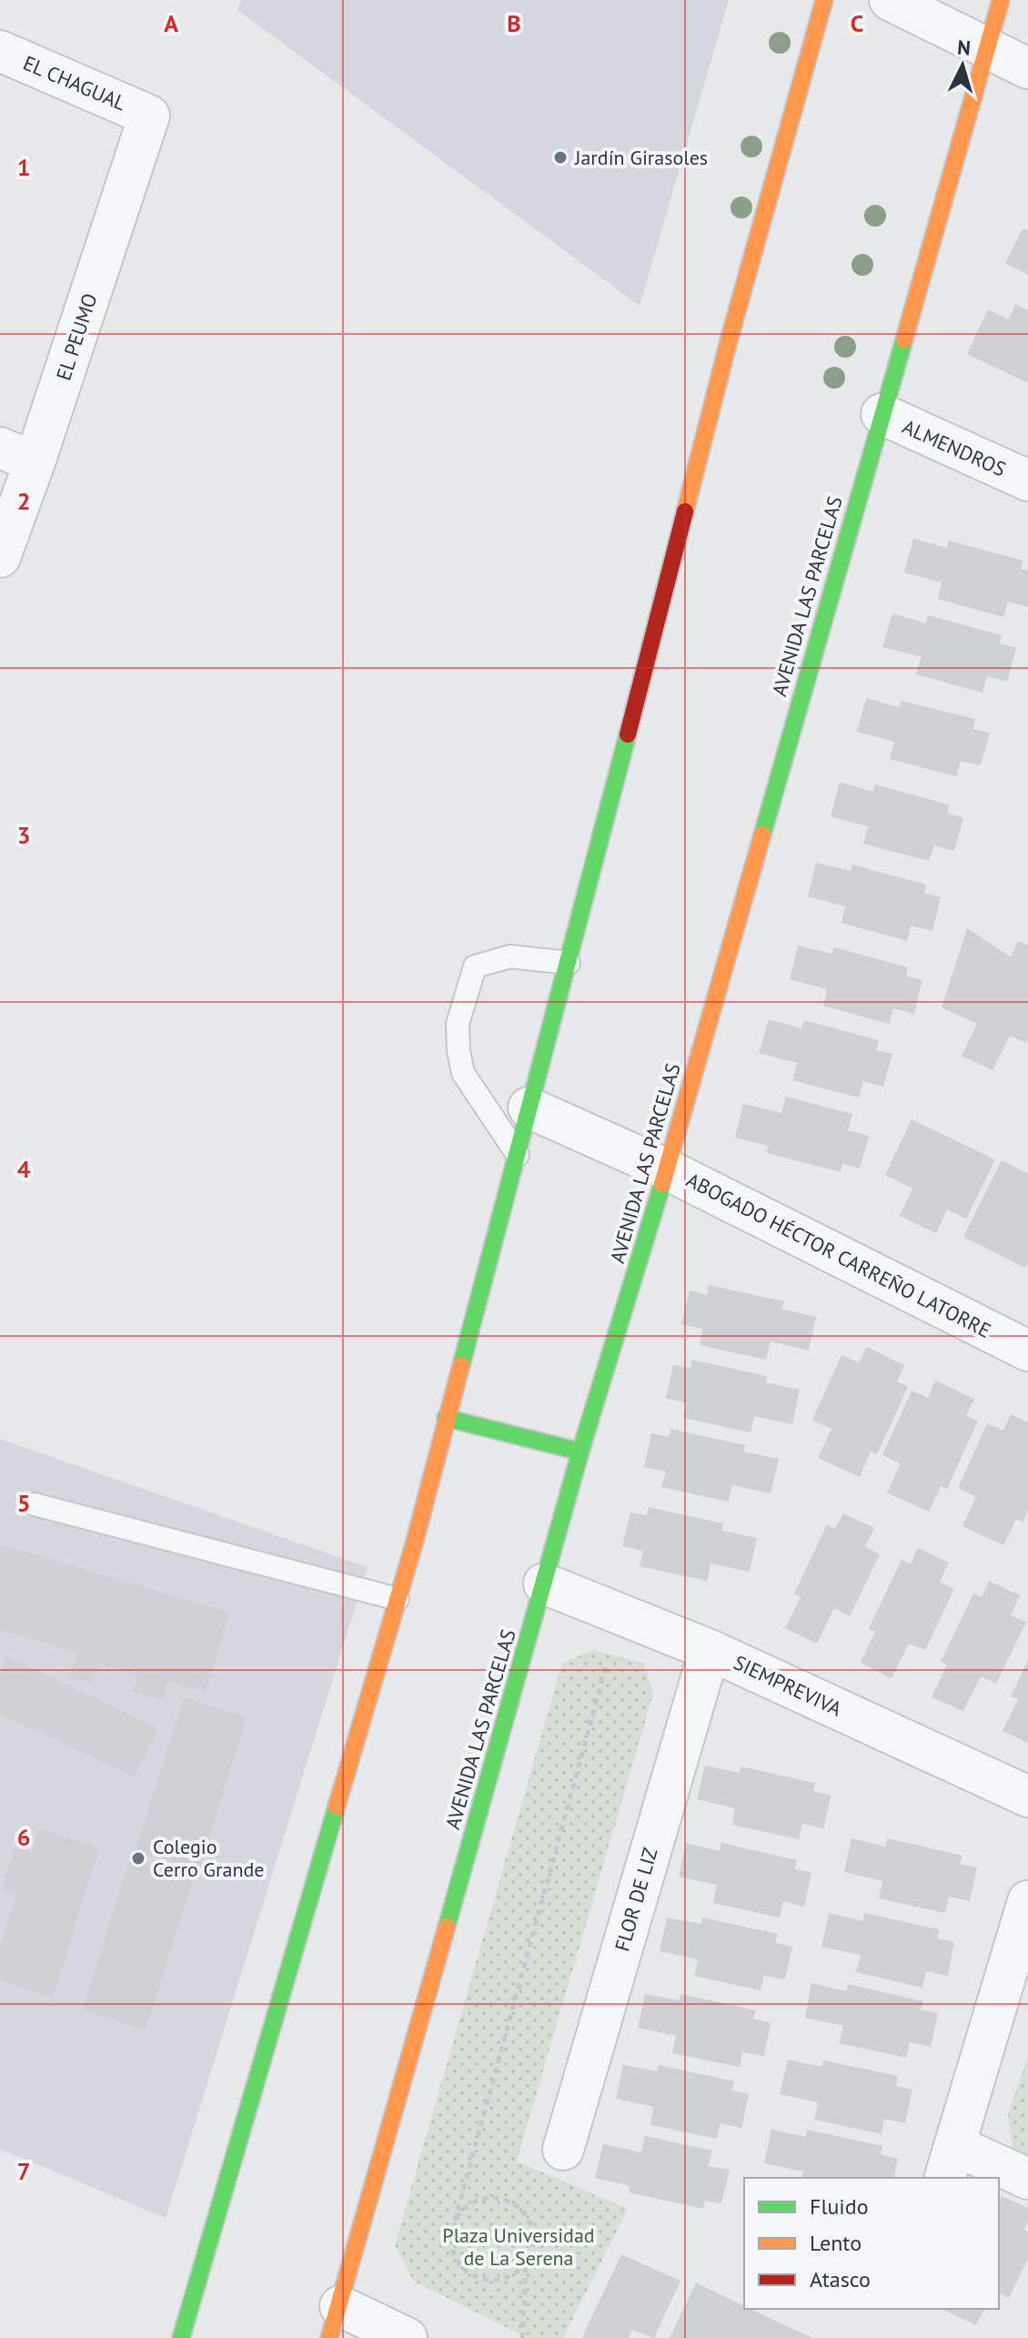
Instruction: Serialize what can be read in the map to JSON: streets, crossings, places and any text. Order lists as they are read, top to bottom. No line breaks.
{"streets":{"main road":["AVENIDA LAS PARCELAS"],"street":["EL CHAGUAL","EL PEUMO","ALMENDROS","ABOGADO HÉCTOR CARREÑO LATORRE","SIEMPREVIVA","FLOR DE LIZ"]},"crossings":[["EL CHAGUAL","EL PEUMO"],["ALMENDROS","AVENIDA LAS PARCELAS"],["AVENIDA LAS PARCELAS","ABOGADO HÉCTOR CARREÑO LATORRE"],["AVENIDA LAS PARCELAS","SIEMPREVIVA"],["SIEMPREVIVA","FLOR DE LIZ"]],"parks":["Plaza Universidad de La Serena"],"places":["Jardín Girasoles","Colegio Cerro Grande"],"legend":["Fluido","Lento","Atasco"],"north":"top","grid":{"columns":["A","B","C"],"rows":["1","2","3","4","5","6","7"]}}
